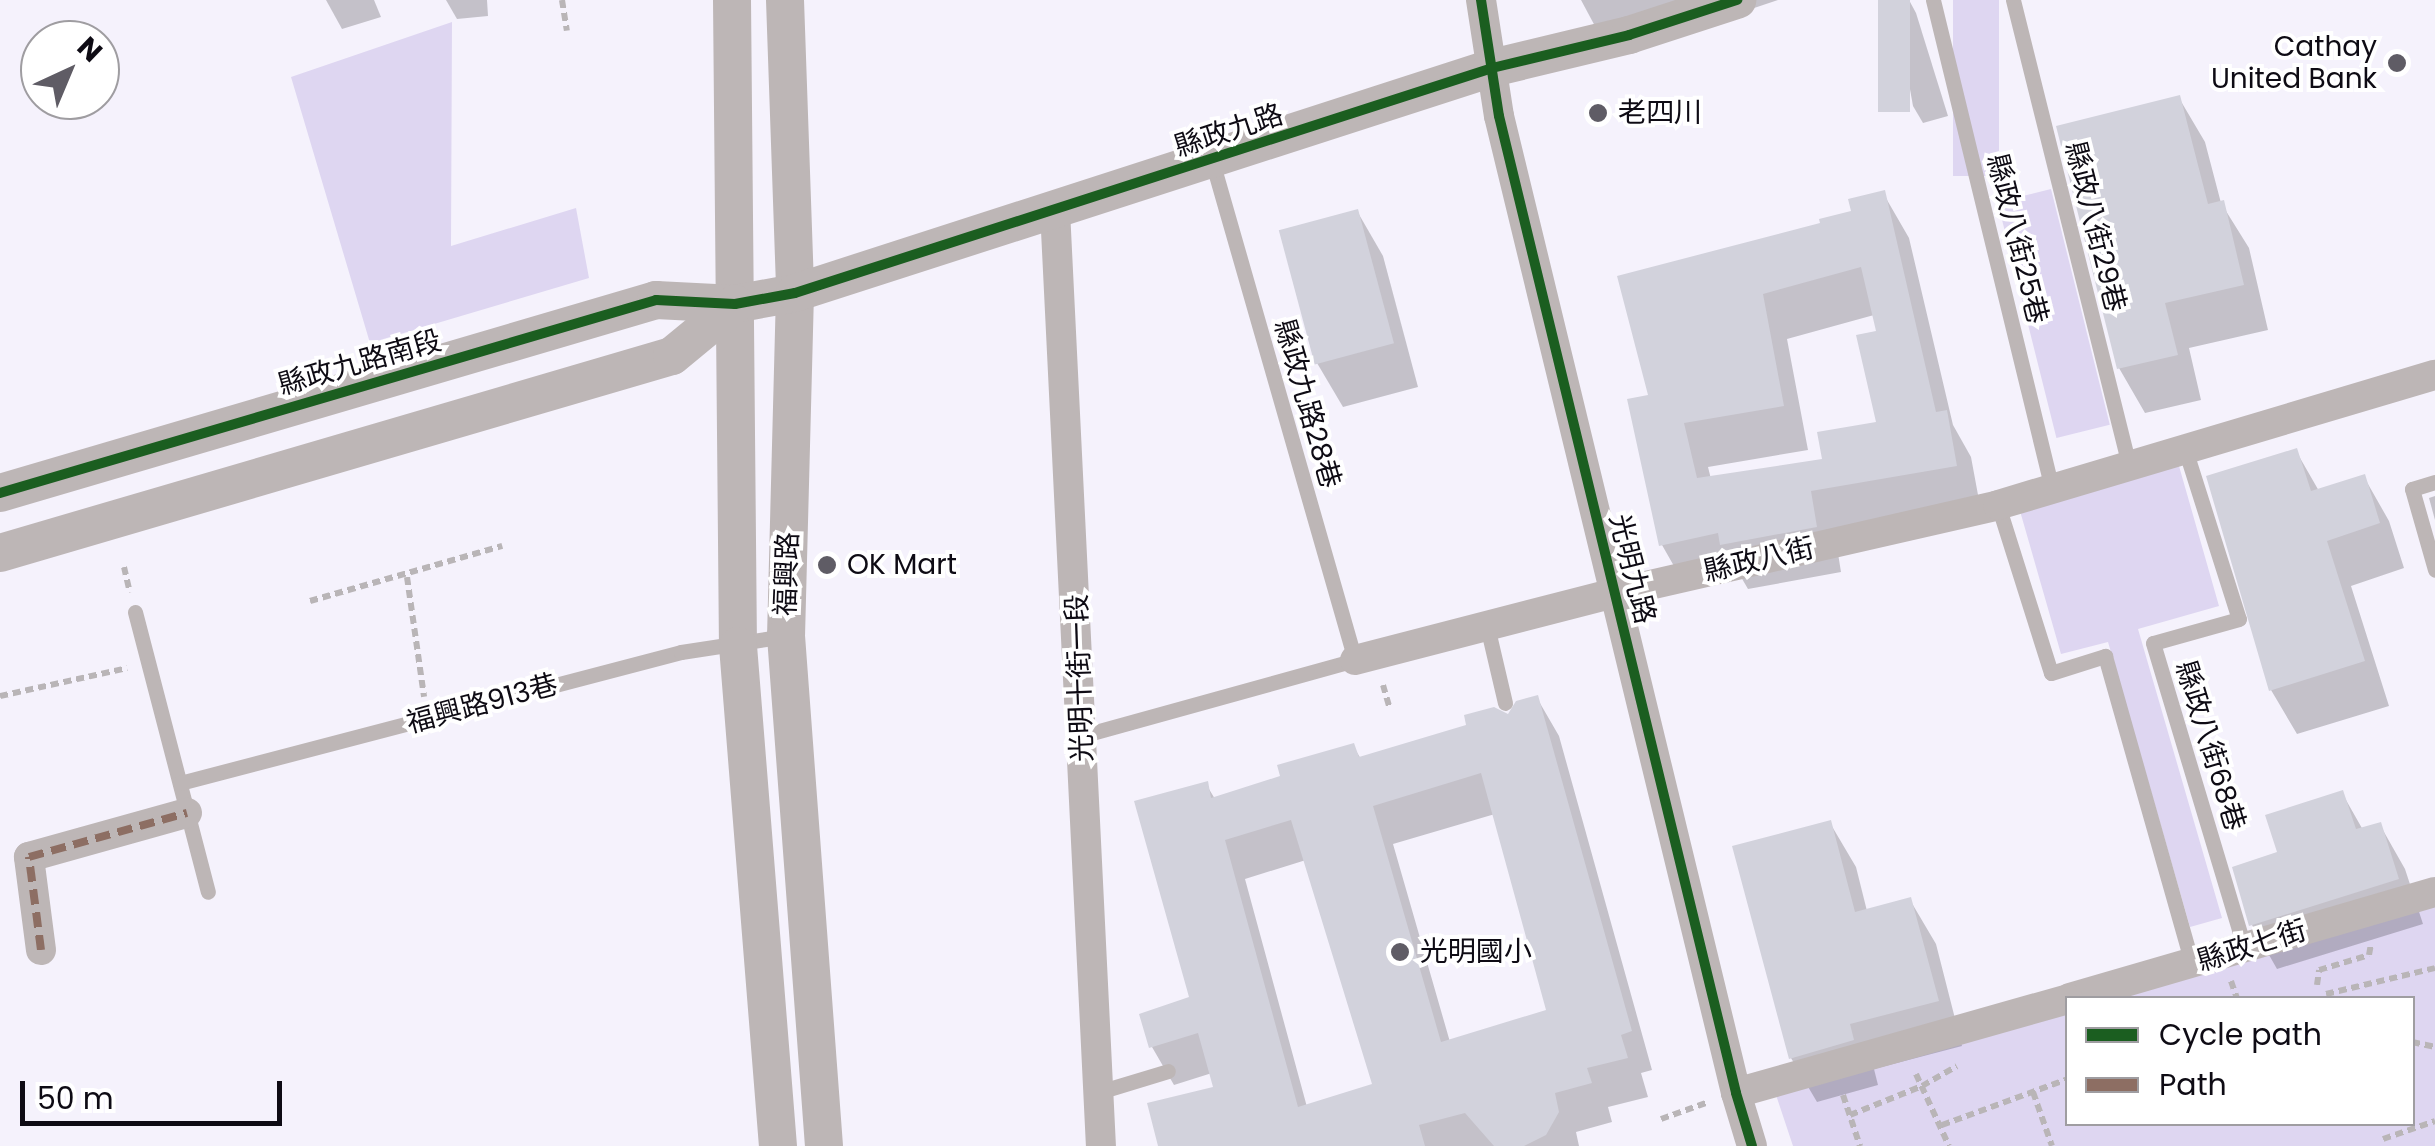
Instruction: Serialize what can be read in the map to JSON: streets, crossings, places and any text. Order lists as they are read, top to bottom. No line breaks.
{"streets":{"street":["縣政九路","縣政九路南段","縣政八街","光明九路","福興路","光明十街一段","福興路913巷","縣政七街"],"lane":["縣政八街29巷","縣政八街25巷","縣政九路28巷","縣政八街68巷"]},"crossings":[["縣政九路","縣政九路南段"],["縣政九路","縣政九路28巷"],["縣政九路","光明九路"],["縣政九路","福興路"],["縣政九路","光明十街一段"],["縣政八街29巷","縣政八街"],["縣政八街25巷","縣政八街"],["縣政九路南段","福興路"],["縣政九路28巷","縣政八街"],["縣政八街","光明九路"],["縣政八街","光明十街一段"],["縣政八街","縣政八街68巷"],["光明九路","縣政七街"],["福興路","福興路913巷"],["縣政八街68巷","縣政七街"]],"places":["Cathay United Bank","老四川","OK Mart","光明國小"],"legend":["Cycle path","Path"],"scale_bar":"50 m","north":"top right"}
